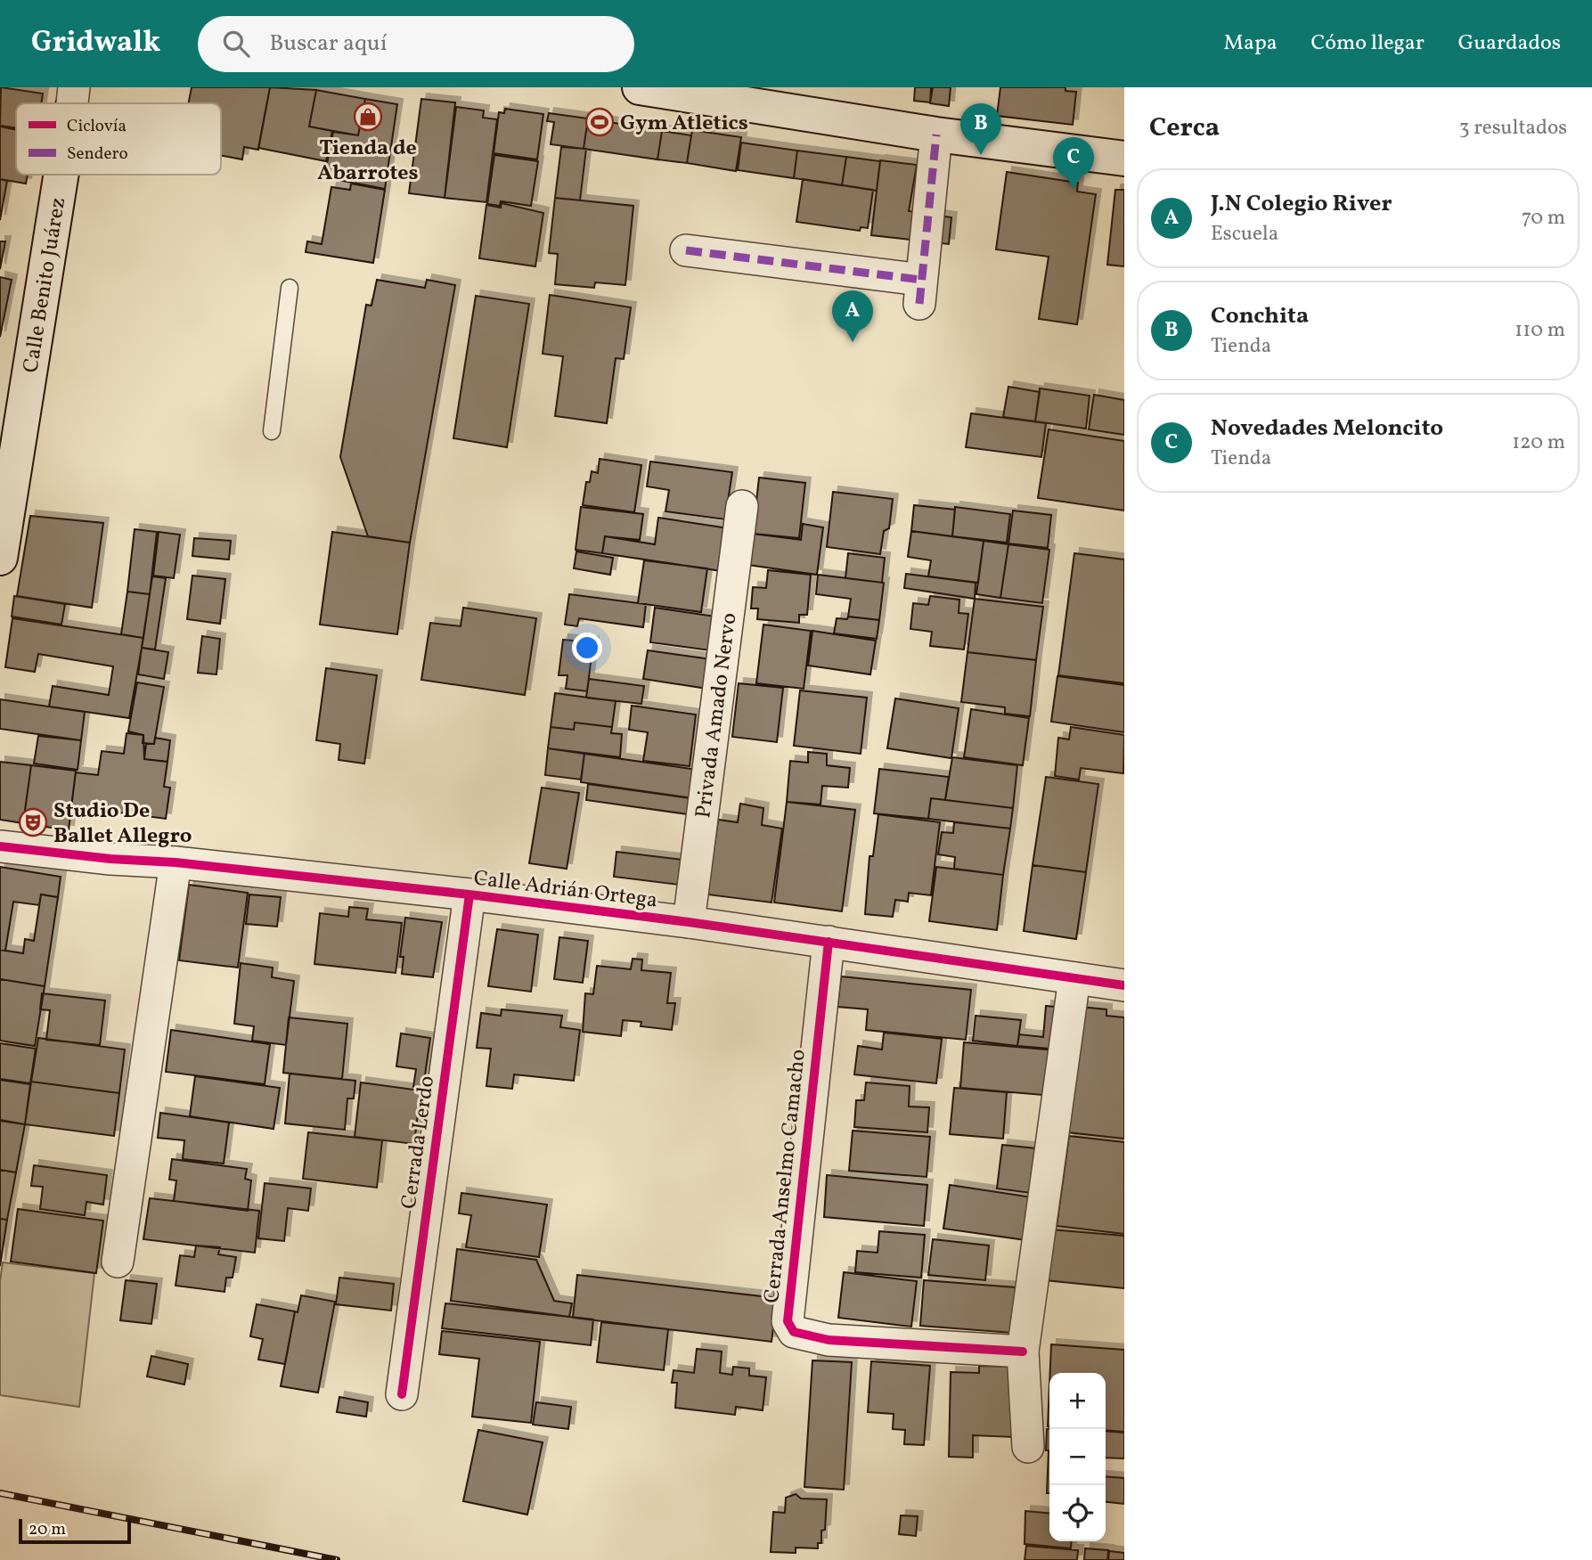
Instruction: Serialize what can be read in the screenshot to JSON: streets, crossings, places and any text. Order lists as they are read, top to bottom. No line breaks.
{"streets":{"main road":["Calle Benito Juárez"],"street":["Privada Amado Nervo","Calle Adrián Ortega","Cerrada Lerdo","Cerrada Anselmo Camacho"]},"crossings":[["Privada Amado Nervo","Calle Adrián Ortega"],["Calle Adrián Ortega","Cerrada Lerdo"],["Calle Adrián Ortega","Cerrada Anselmo Camacho"]],"places":{"shop":["Tienda de Abarrotes"],"sports":["Gym Atletics"],"theatre":["Studio De Ballet Allegro"]},"legend":["Ciclovía","Sendero"],"scale_bar":"20 m","page":{"header":"Gridwalk","search":"Buscar aquí","nav":["Mapa","Cómo llegar","Guardados"],"heading":["Cerca","3 resultados"],"pins":["B","C","A"],"list":[{"mark":"A","name":"J.N Colegio River","note":"Escuela","value":"70 m"},{"mark":"B","name":"Conchita","note":"Tienda","value":"110 m"},{"mark":"C","name":"Novedades Meloncito","note":"Tienda","value":"120 m"}],"map_buttons":["+","−"],"scale":"20 m"}}
